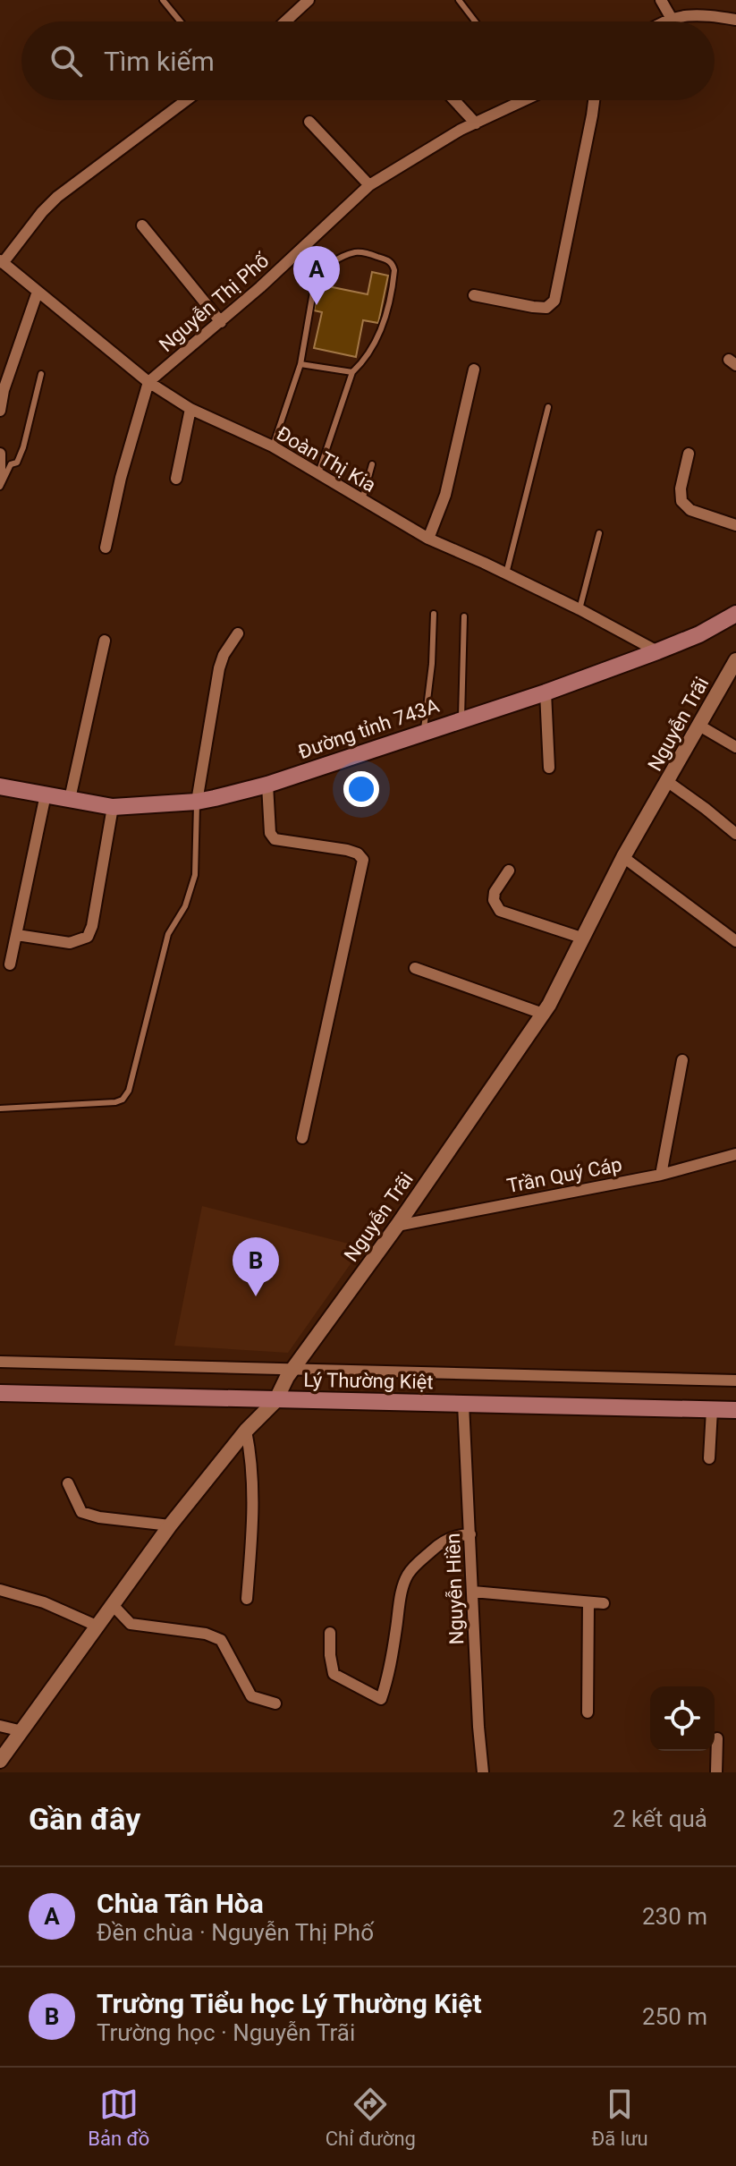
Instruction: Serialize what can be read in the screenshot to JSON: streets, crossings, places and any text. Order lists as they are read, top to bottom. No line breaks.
{"streets":{"main road":["Đường tỉnh 743A","Lý Thường Kiệt"],"street":["Nguyễn Thị Phố","Đoàn Thị Kia","Nguyễn Trãi","Trần Quý Cáp","Nguyễn Hiền"]},"crossings":[["Nguyễn Thị Phố","Đoàn Thị Kia"],["Đoàn Thị Kia","Đường tỉnh 743A"],["Nguyễn Trãi","Trần Quý Cáp"],["Nguyễn Trãi","Lý Thường Kiệt"],["Lý Thường Kiệt","Nguyễn Hiền"]],"page":{"search":"Tìm kiếm","pins":["A","B"],"heading":["Gần đây","2 kết quả"],"list":[{"mark":"A","name":"Chùa Tân Hòa","note":"Đền chùa · Nguyễn Thị Phố","value":"230 m"},{"mark":"B","name":"Trường Tiểu học Lý Thường Kiệt","note":"Trường học · Nguyễn Trãi","value":"250 m"}],"nav":["Bản đồ","Chỉ đường","Đã lưu"]}}
